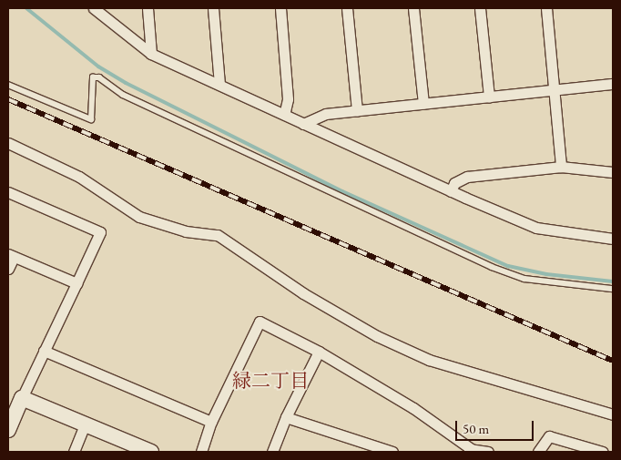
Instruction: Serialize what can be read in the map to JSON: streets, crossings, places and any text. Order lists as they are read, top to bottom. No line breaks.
{"districts":["緑二丁目"],"scale_bar":"50 m"}
